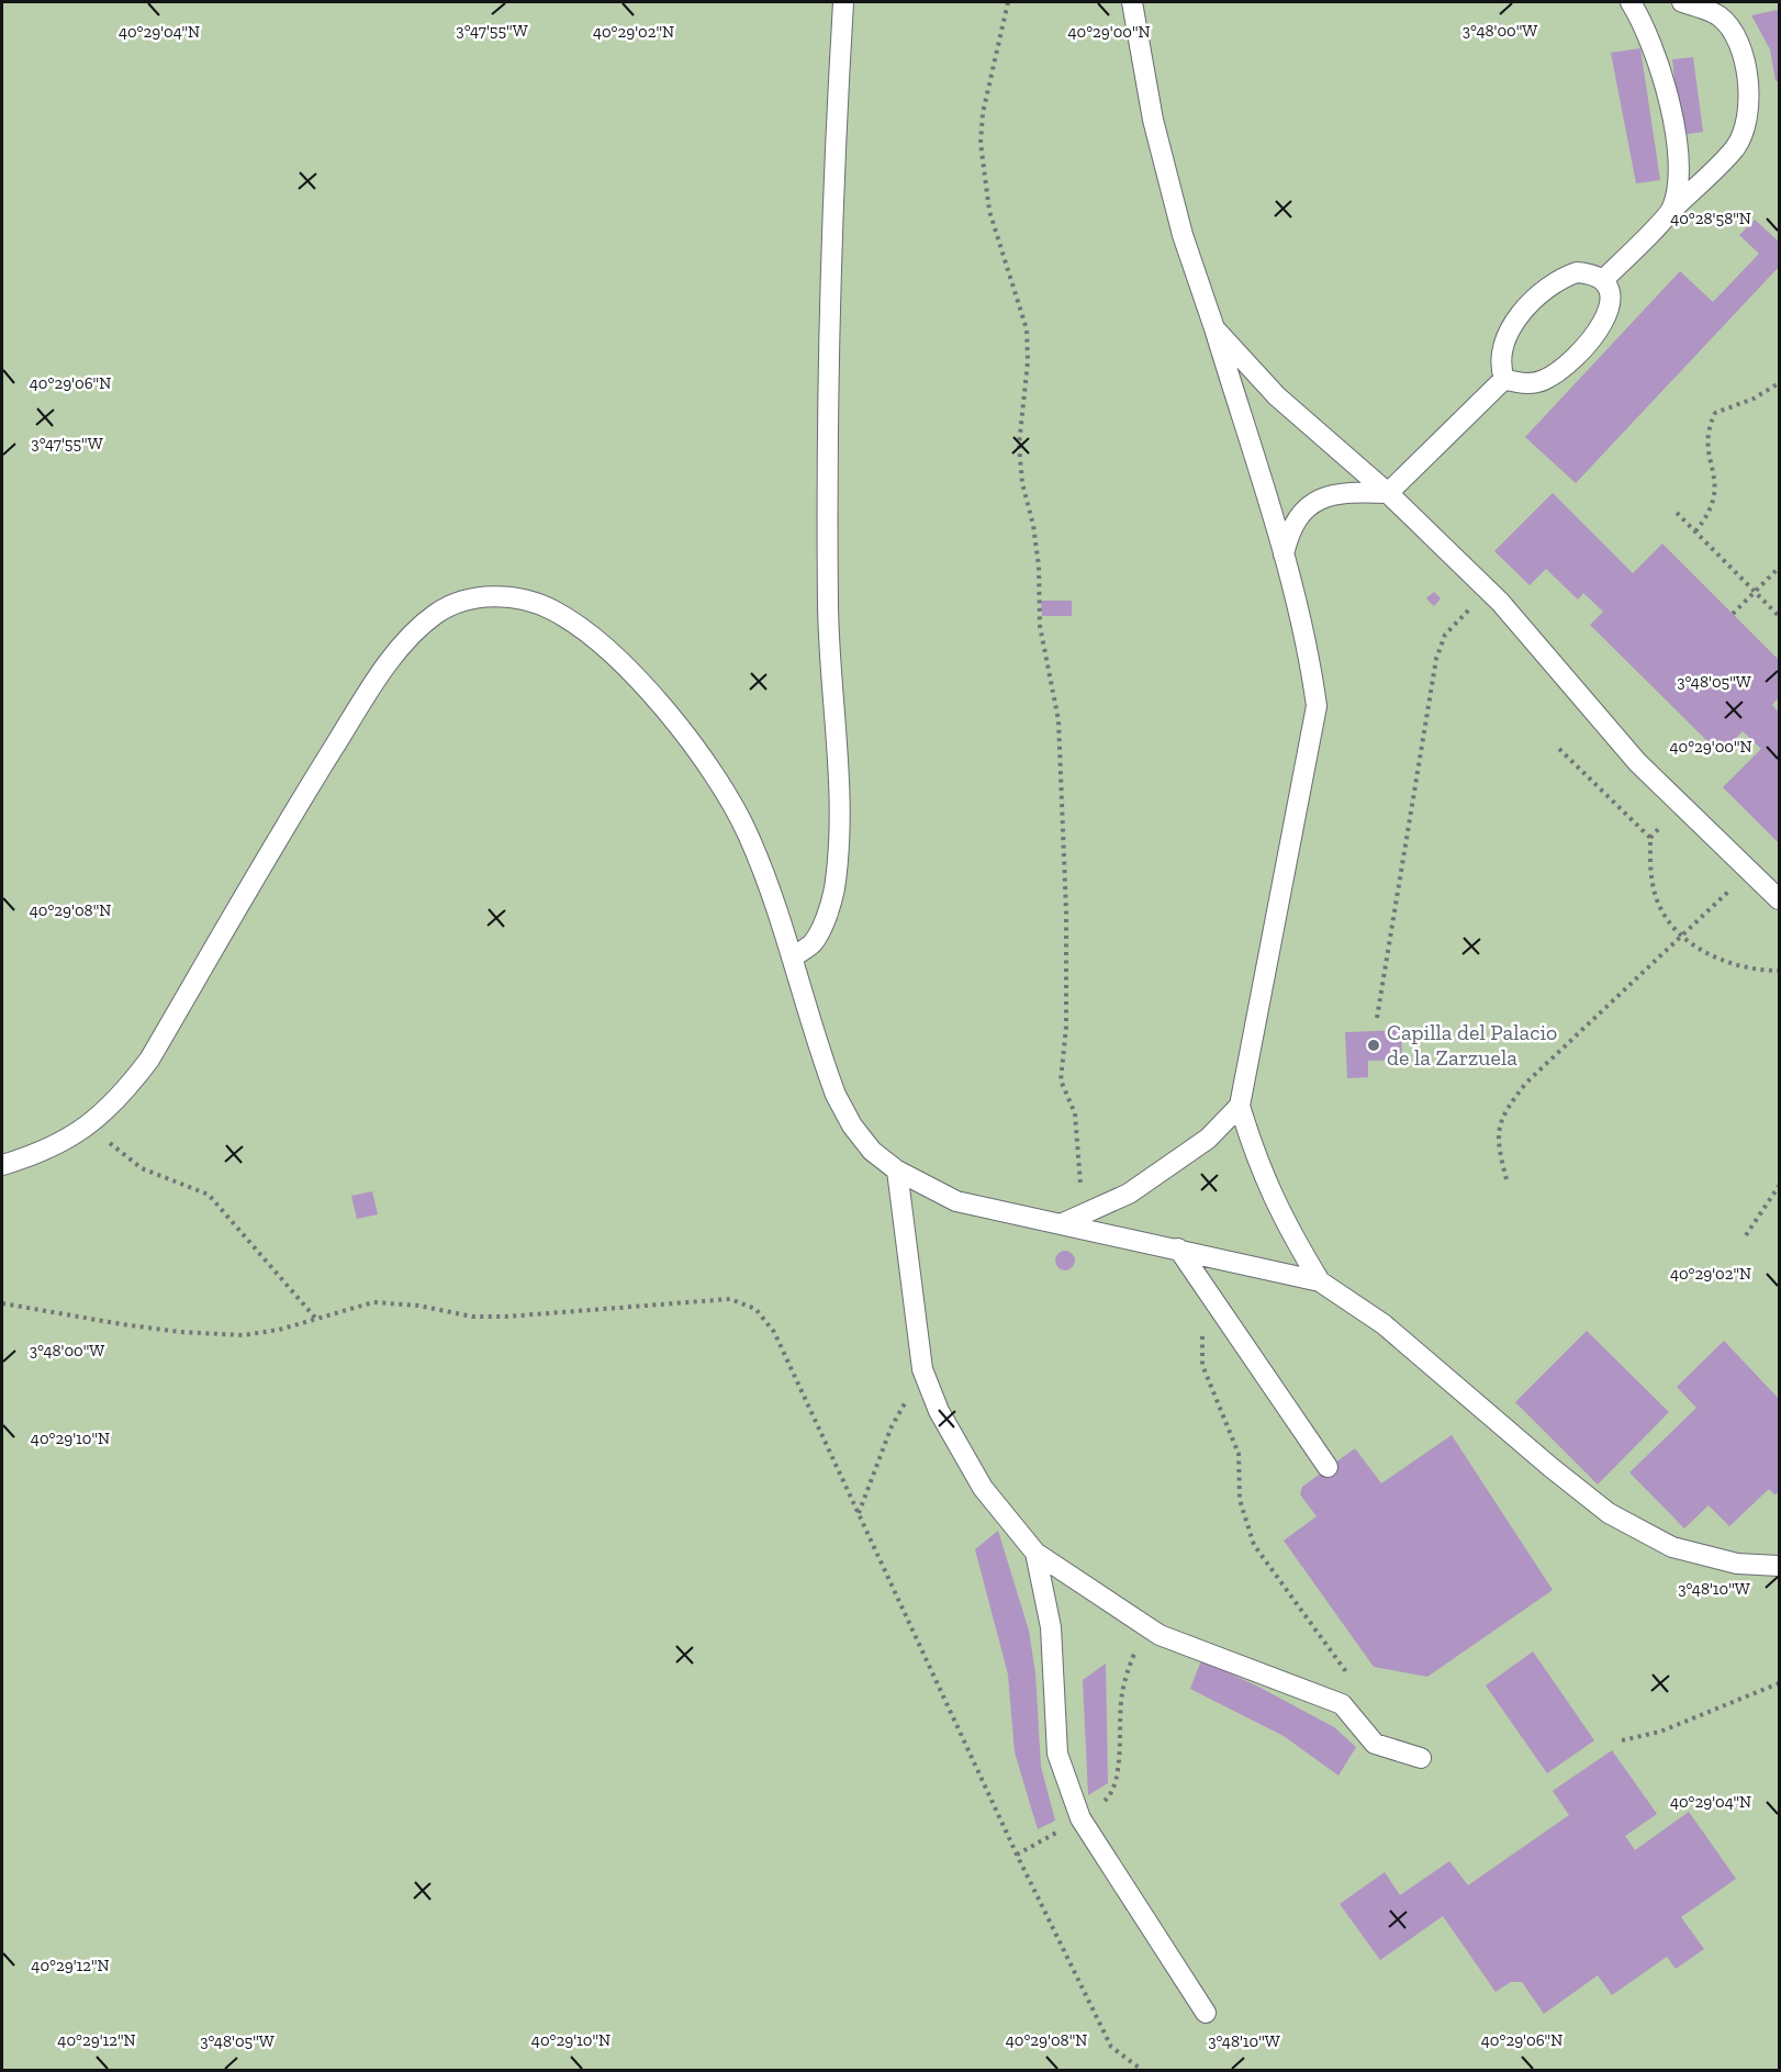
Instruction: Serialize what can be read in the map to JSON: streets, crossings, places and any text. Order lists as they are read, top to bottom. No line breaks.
{"places":["Capilla del Palacio de la Zarzuela"],"coordinates":["3°47'55\"W","3°48'00\"W","40°29'02\"N","40°29'04\"N","40°29'00\"N","40°28'58\"N","40°29'06\"N","3°48'05\"W","40°29'08\"N","40°29'10\"N","3°48'10\"W","40°29'12\"N"]}
